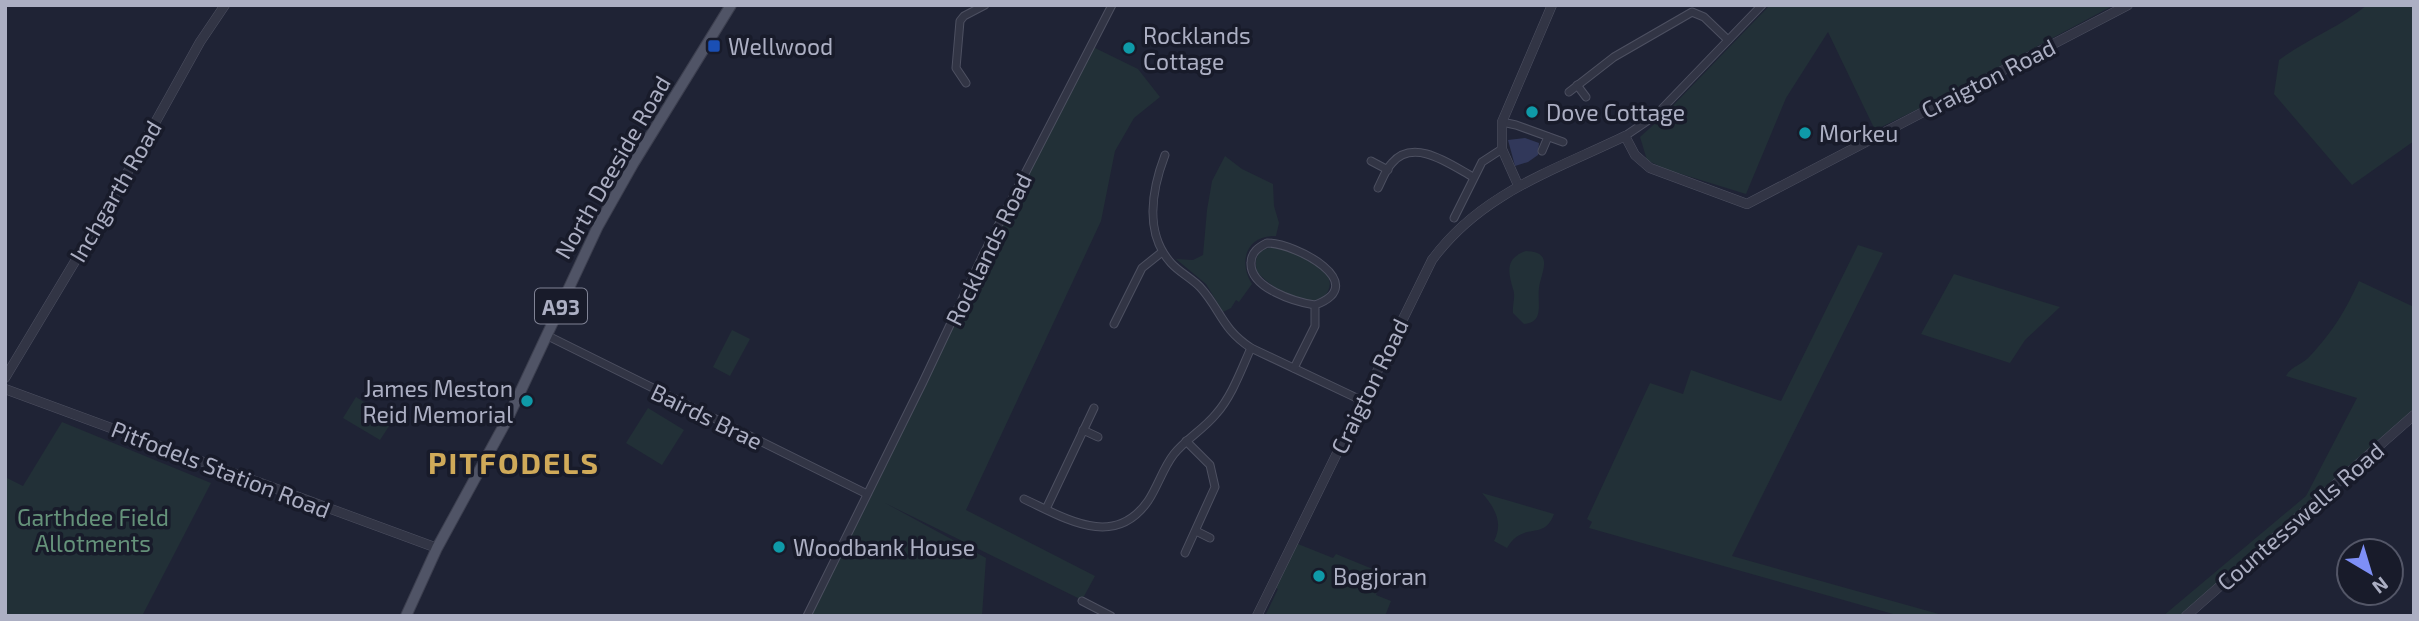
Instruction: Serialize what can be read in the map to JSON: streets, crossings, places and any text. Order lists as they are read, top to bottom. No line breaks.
{"streets":{"main road":["North Deeside Road","A93"],"street":["Craigton Road","Inchgarth Road","Rocklands Road","Bairds Brae","Pitfodels Station Road","Countesswells Road"]},"crossings":[["North Deeside Road","Bairds Brae"],["North Deeside Road","Pitfodels Station Road"],["Rocklands Road","Bairds Brae"]],"districts":["PITFODELS"],"parks":["Garthdee Field Allotments"],"places":{"transit":["Wellwood"],"other":["Rocklands Cottage","Dove Cottage","Morkeu","James Meston Reid Memorial","Woodbank House","Bogjoran"]},"north":"bottom right"}
